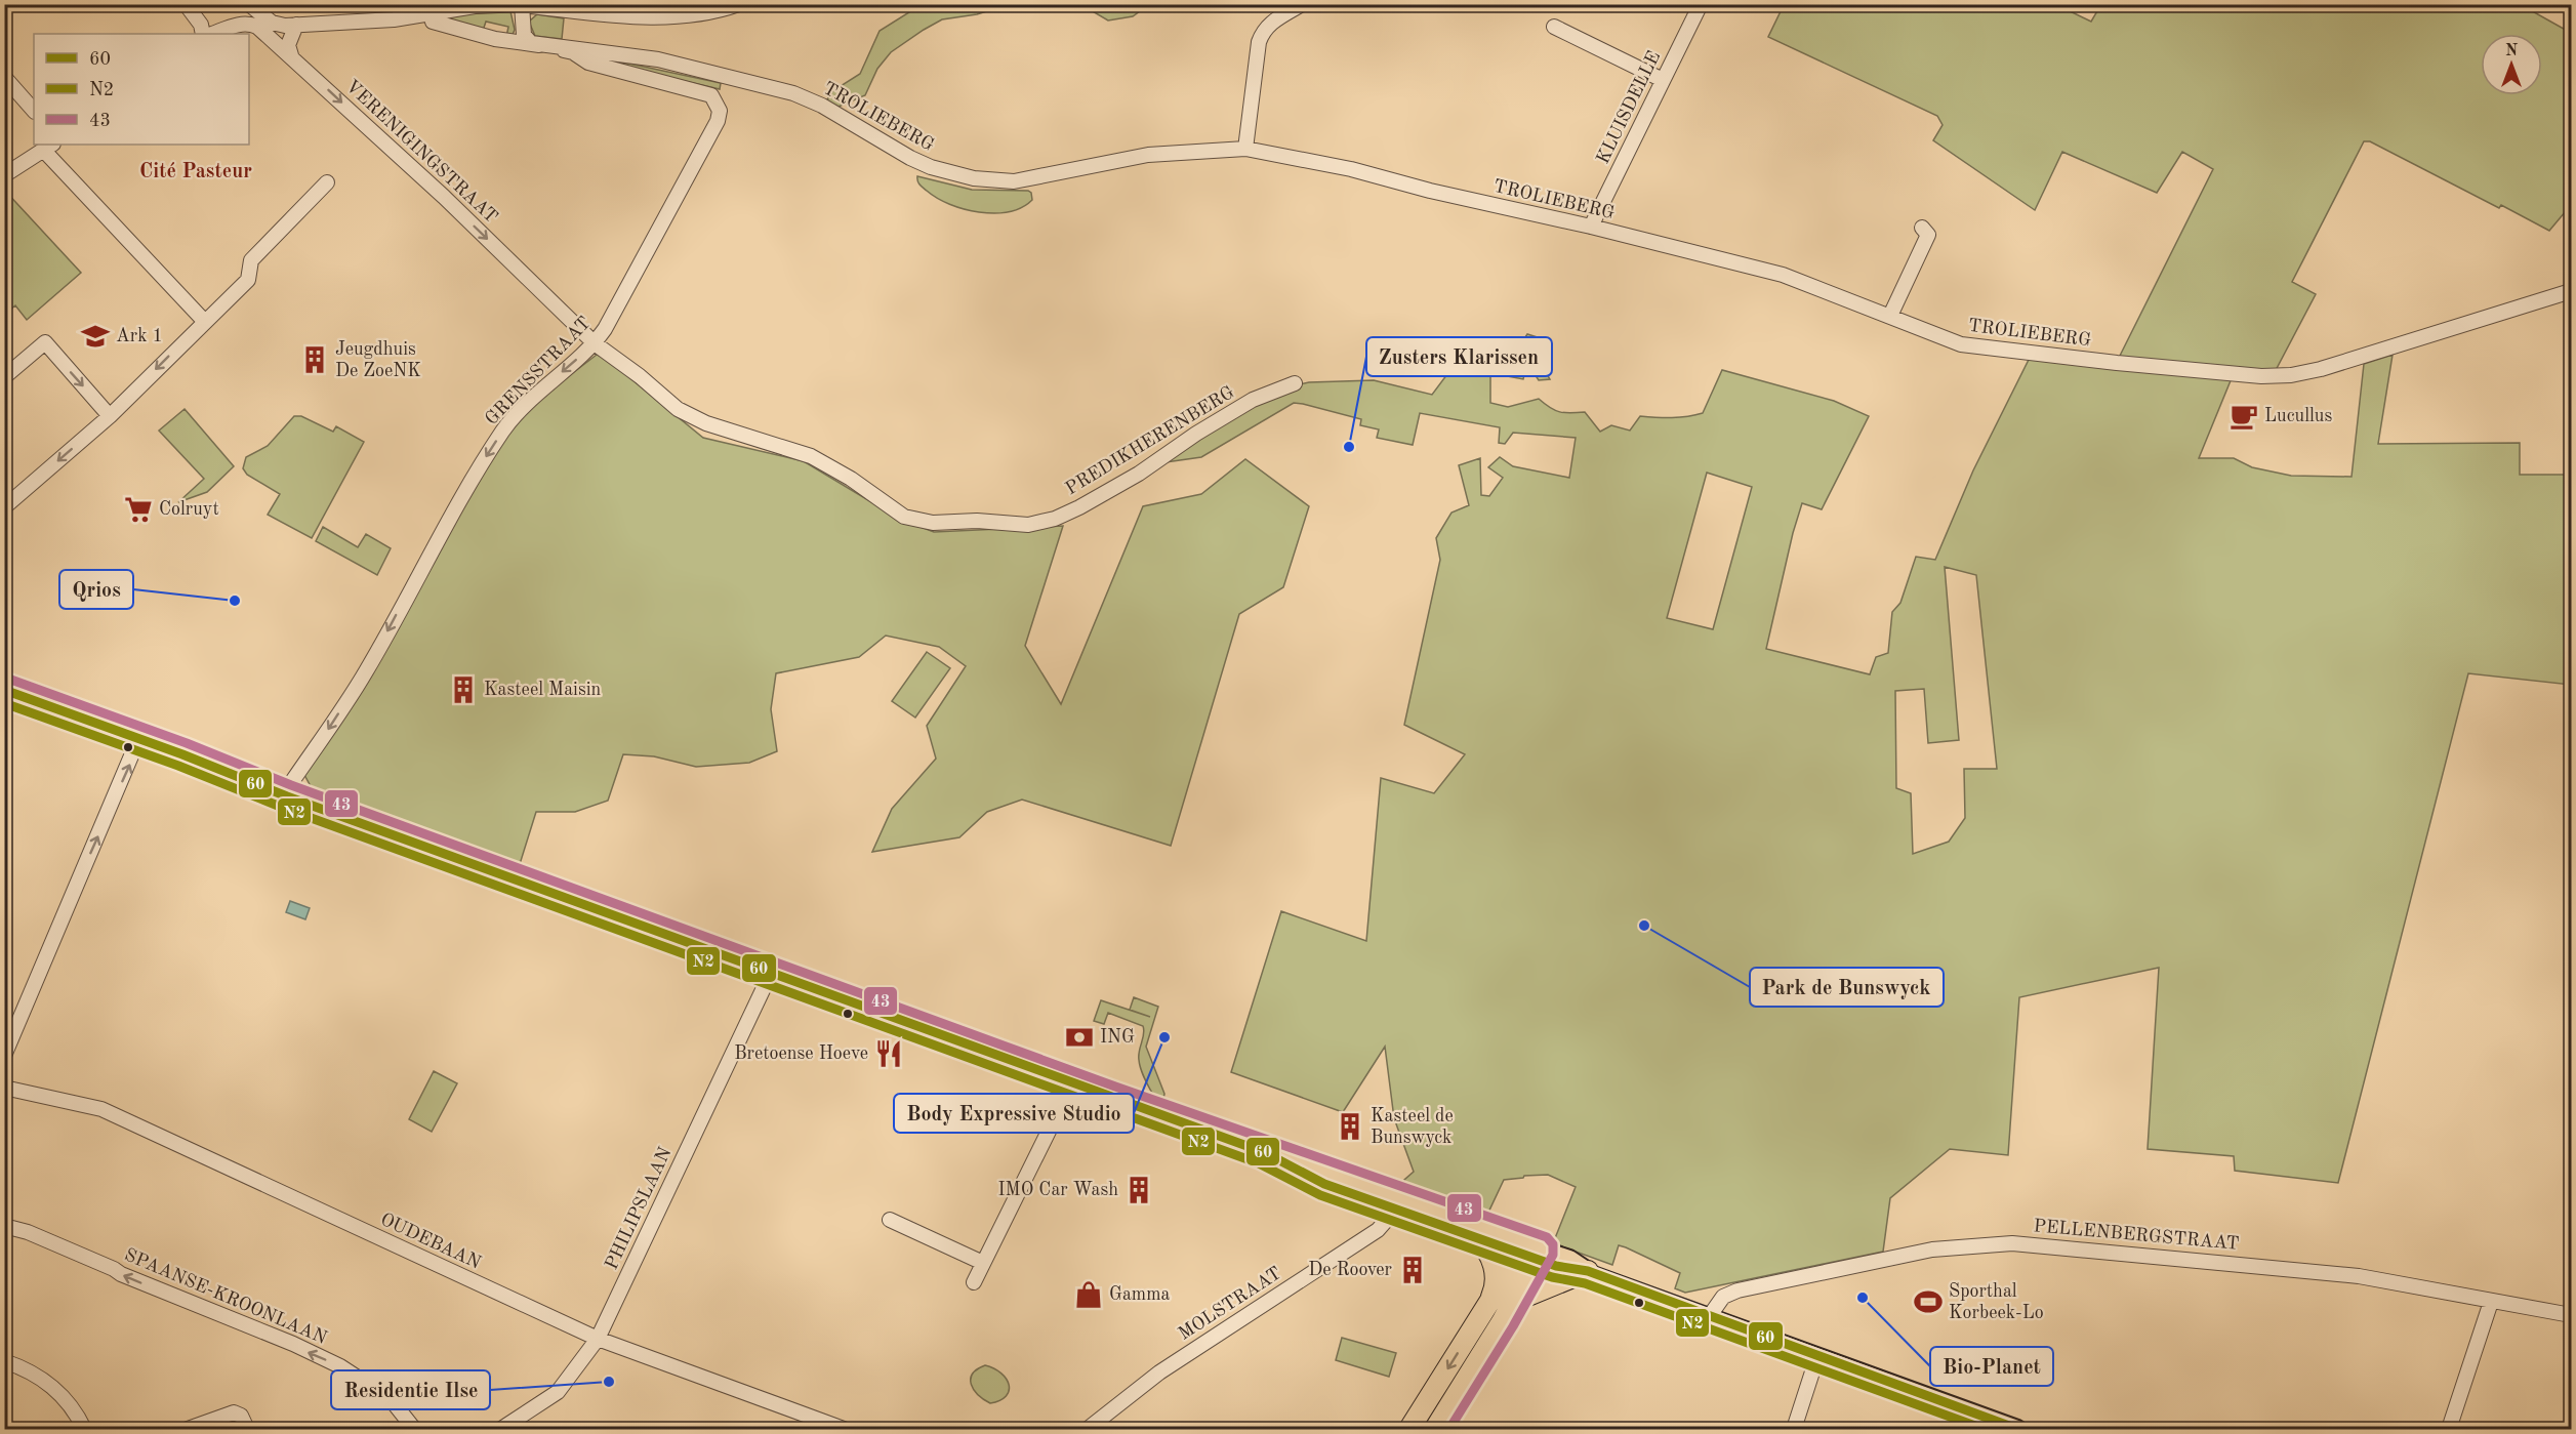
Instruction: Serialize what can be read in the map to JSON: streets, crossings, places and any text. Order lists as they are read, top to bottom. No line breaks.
{"streets":{"street":["KLUISDELLE","TROLIEBERG","VERENIGINGSTRAAT","GRENSSTRAAT","PREDIKHERENBERG","PHILIPSLAAN","PELLENBERGSTRAAT","OUDEBAAN","SPAANSE-KROONLAAN","MOLSTRAAT"]},"crossings":[["KLUISDELLE","TROLIEBERG"],["TROLIEBERG","GRENSSTRAAT"],["VERENIGINGSTRAAT","GRENSSTRAAT"],["VERENIGINGSTRAAT","PREDIKHERENBERG"],["GRENSSTRAAT","PREDIKHERENBERG"],["PHILIPSLAAN","OUDEBAAN"]],"one_way":["VERENIGINGSTRAAT","GRENSSTRAAT","SPAANSE-KROONLAAN"],"districts":["Cité Pasteur"],"places":{"school or university":["Ark 1"],"building":["Jeugdhuis De ZoeNK","Kasteel Maisin","Kasteel de Bunswyck","IMO Car Wash","De Roover"],"cafe":["Lucullus"],"other":["Zusters Klarissen","Qrios","Park de Bunswyck","Body Expressive Studio","Bio-Planet","Residentie Ilse"],"supermarket":["Colruyt"],"bank":["ING"],"restaurant":["Bretoense Hoeve"],"shop":["Gamma"],"sports":["Sporthal Korbeek-Lo"]},"lines":["transit line 43","transit line 60","transit line N2"],"legend":["60","N2","43"],"north":"top"}
